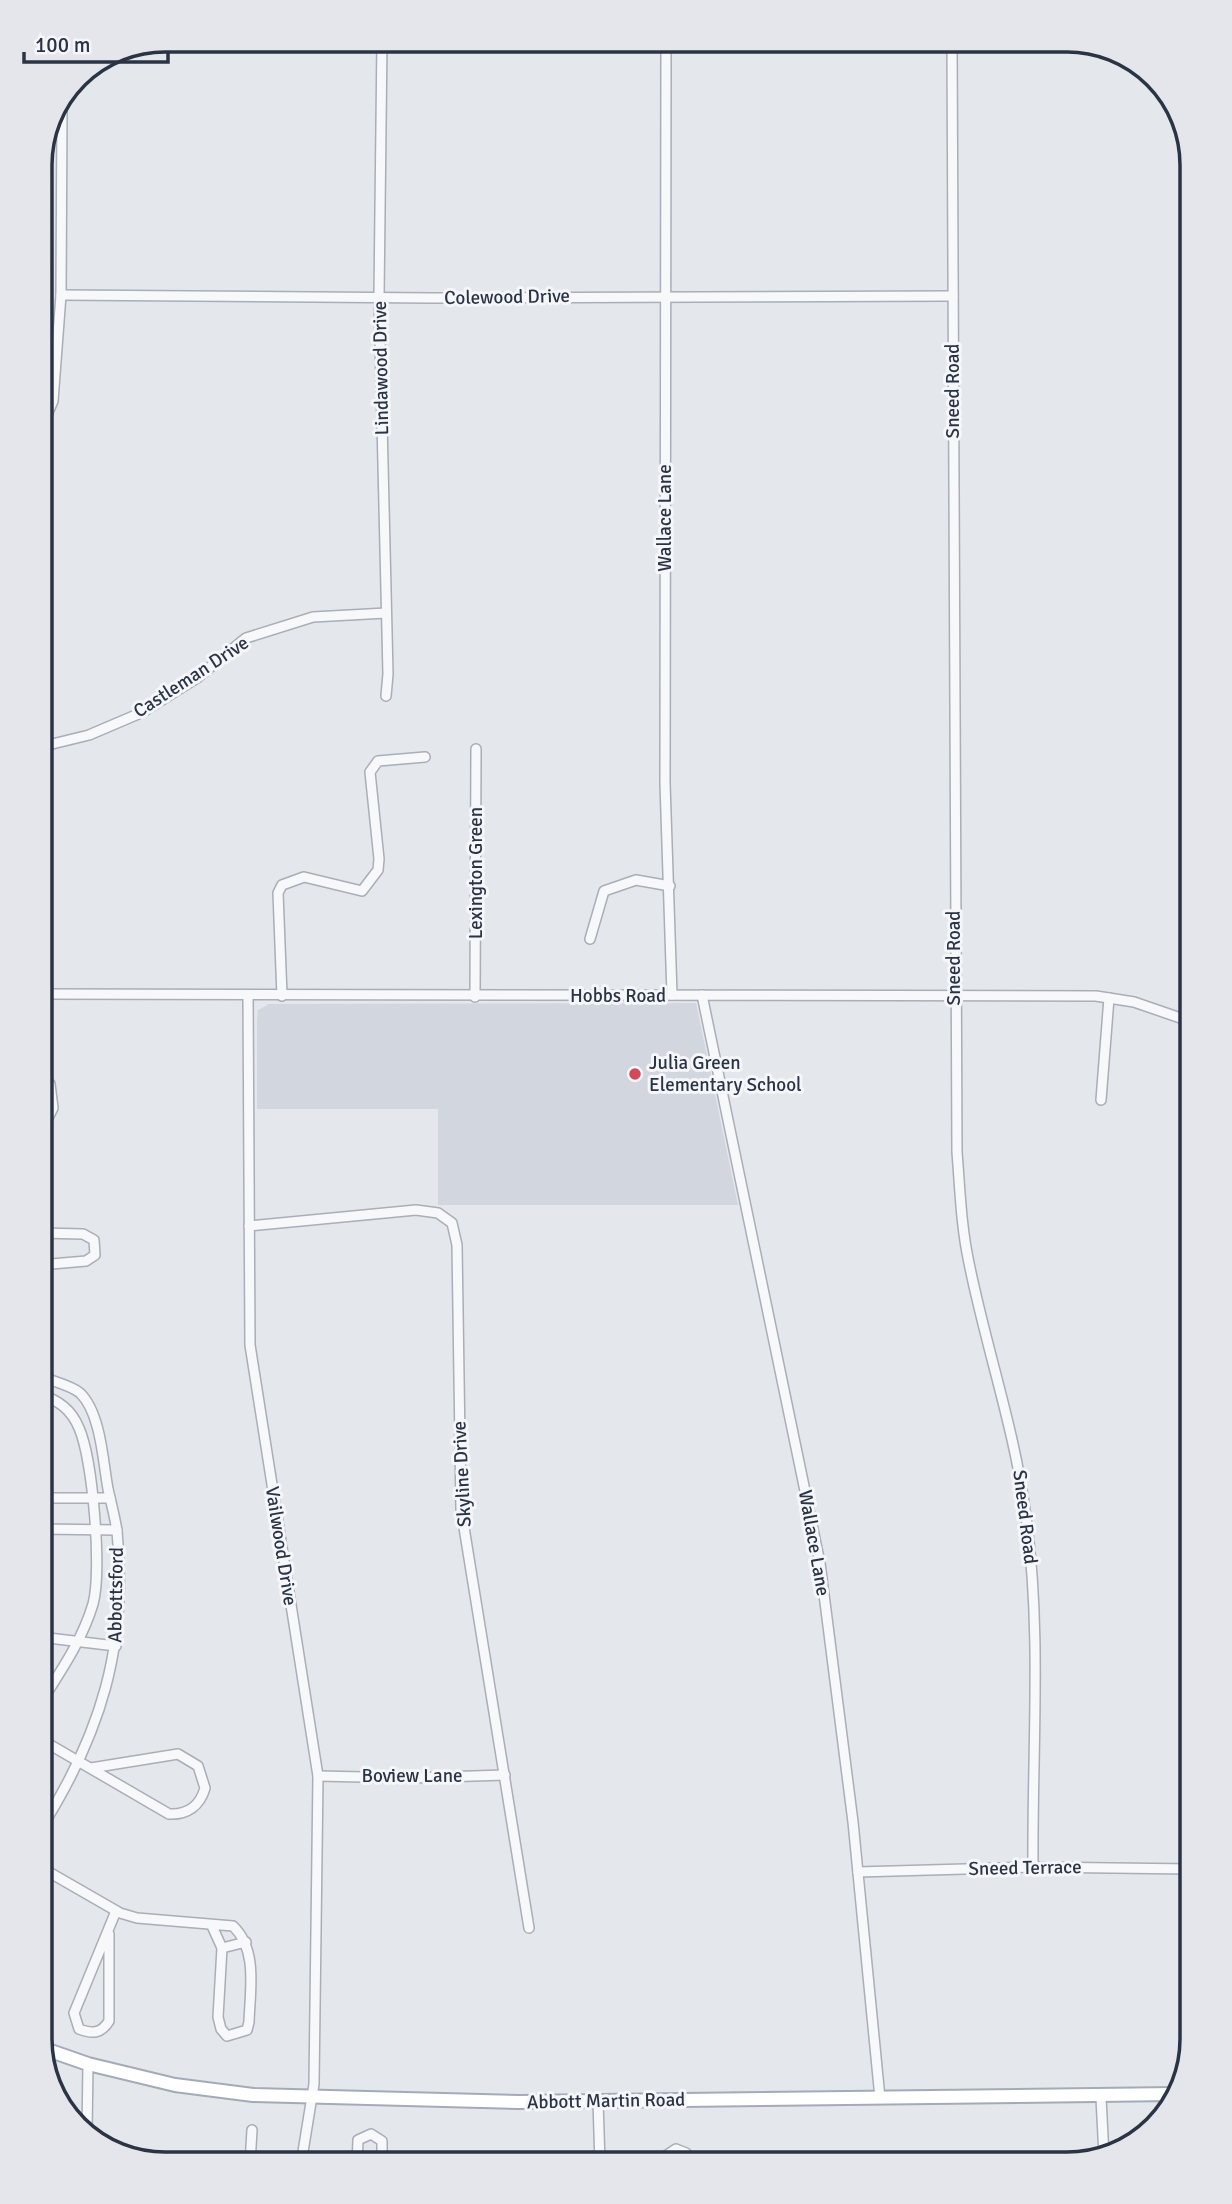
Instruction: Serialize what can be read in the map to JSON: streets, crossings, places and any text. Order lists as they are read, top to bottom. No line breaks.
{"streets":{"main road":["Abbott Martin Road"],"street":["Colewood Drive","Lindawood Drive","Sneed Road","Wallace Lane","Castleman Drive","Lexington Green","Hobbs Road","Skyline Drive","Vailwood Drive","Abbottsford","Boview Lane","Sneed Terrace"]},"crossings":[["Colewood Drive","Lindawood Drive"],["Colewood Drive","Sneed Road"],["Colewood Drive","Wallace Lane"],["Lindawood Drive","Castleman Drive"],["Sneed Road","Hobbs Road"],["Sneed Road","Sneed Terrace"],["Wallace Lane","Hobbs Road"],["Wallace Lane","Sneed Terrace"],["Wallace Lane","Abbott Martin Road"],["Lexington Green","Hobbs Road"],["Hobbs Road","Vailwood Drive"],["Skyline Drive","Vailwood Drive"],["Skyline Drive","Boview Lane"],["Vailwood Drive","Boview Lane"],["Vailwood Drive","Abbott Martin Road"]],"places":["Julia Green Elementary School"],"scale_bar":"100 m"}
